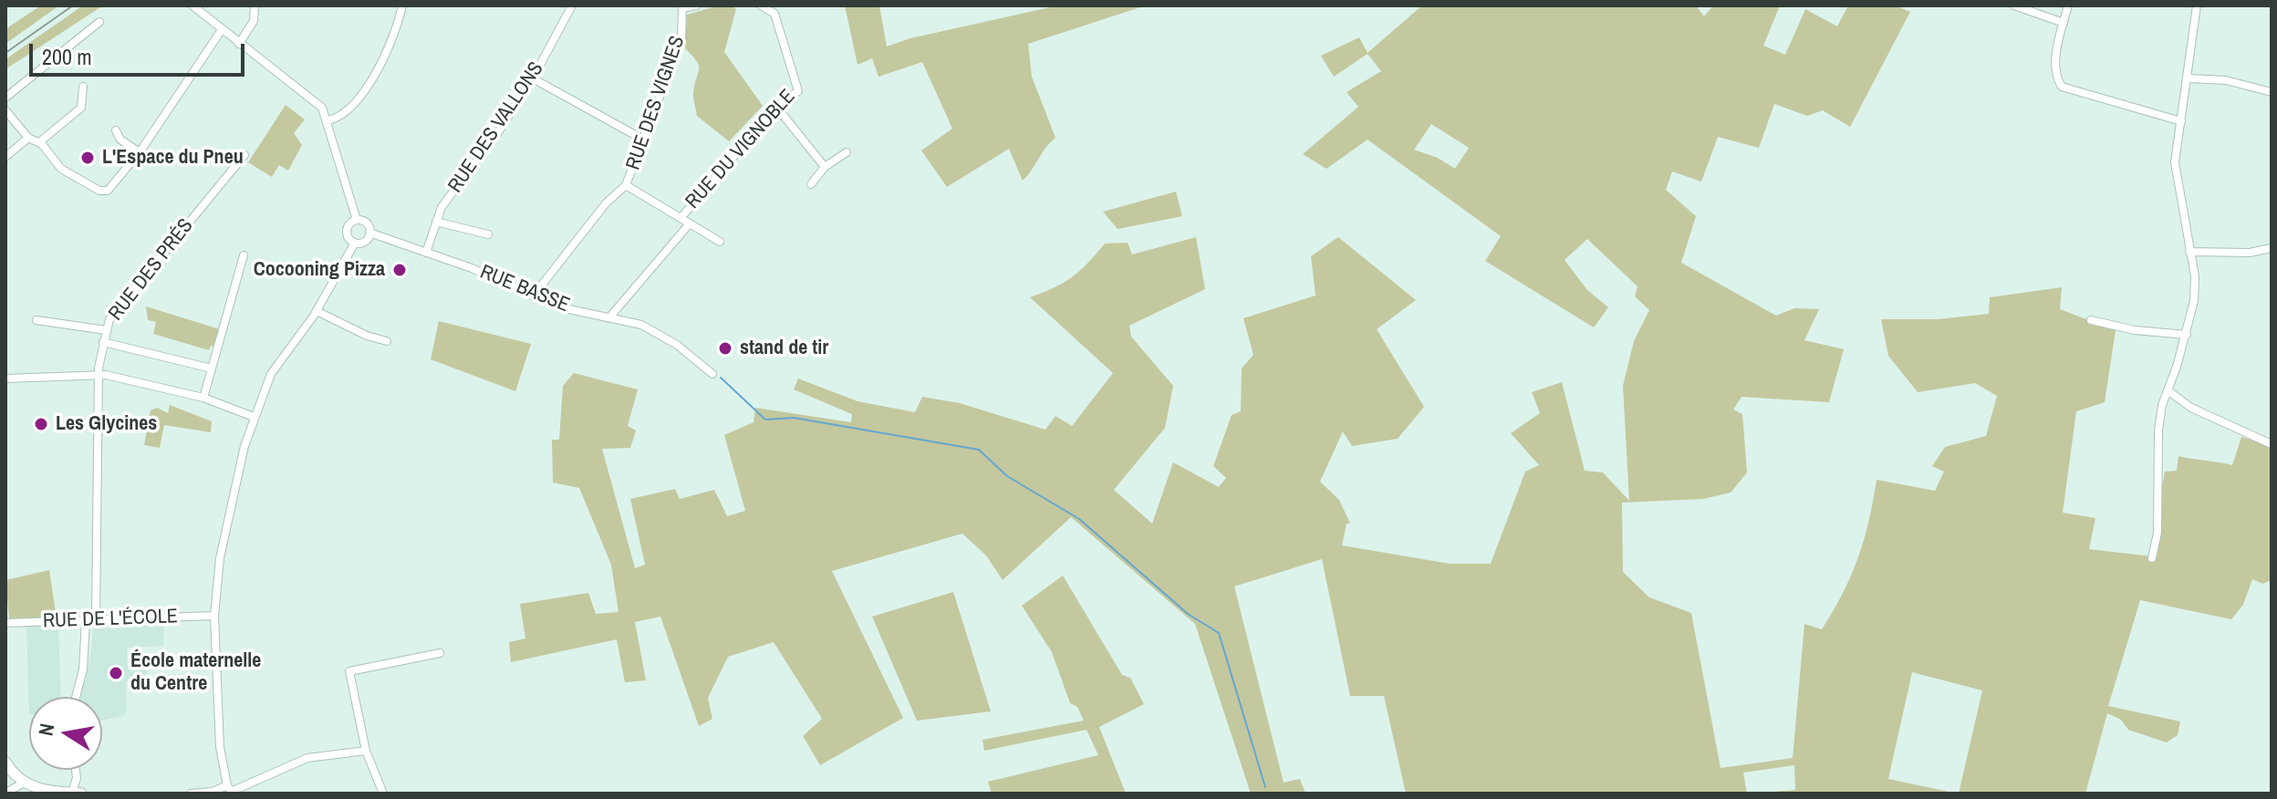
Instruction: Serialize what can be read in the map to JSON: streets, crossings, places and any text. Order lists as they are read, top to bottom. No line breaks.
{"streets":{"street":["RUE DES VIGNES","RUE DES VALLONS","RUE DU VIGNOBLE","RUE DES PRÉS","RUE BASSE","RUE DE L'ÉCOLE"]},"crossings":[["RUE DES VIGNES","RUE BASSE"],["RUE DES VALLONS","RUE BASSE"],["RUE DES PRÉS","RUE DE L'ÉCOLE"]],"places":["L'Espace du Pneu","Cocooning Pizza","stand de tir","Les Glycines","École maternelle du Centre"],"scale_bar":"200 m","north":"left"}
